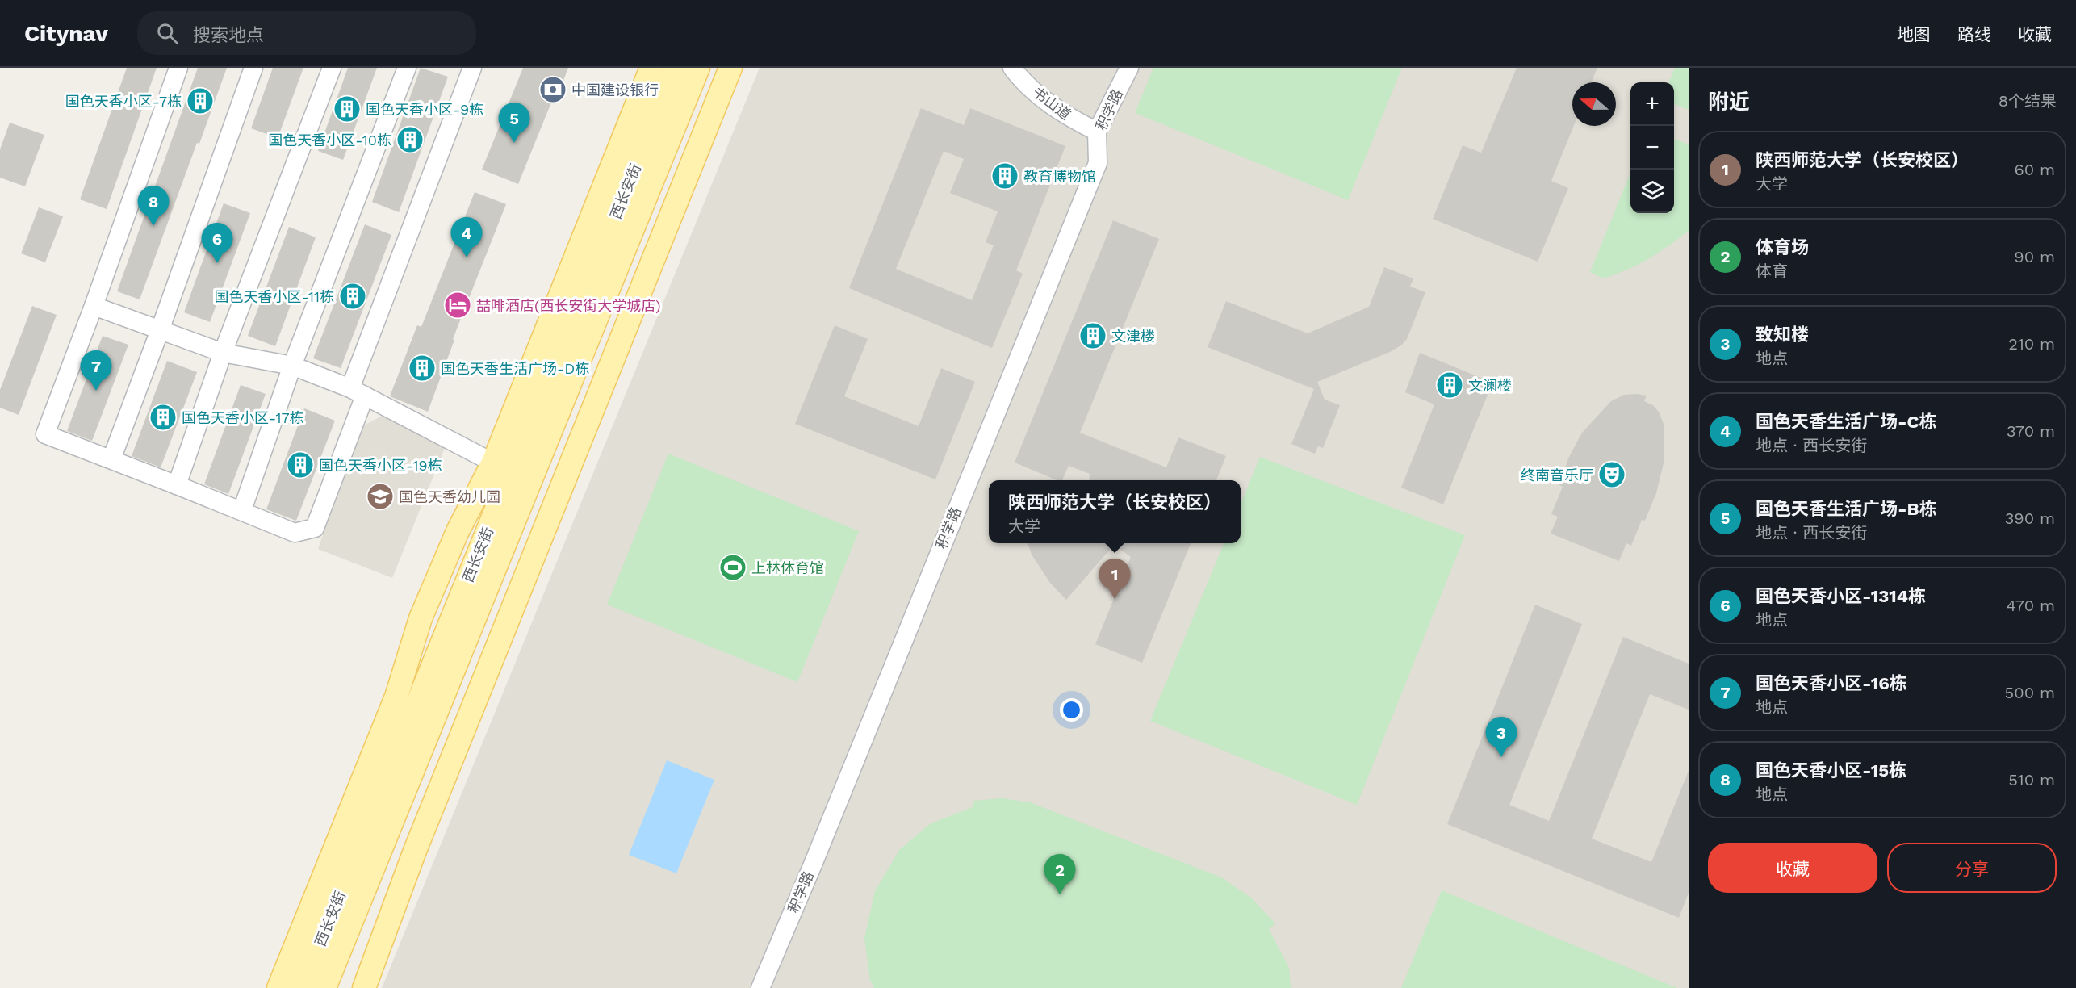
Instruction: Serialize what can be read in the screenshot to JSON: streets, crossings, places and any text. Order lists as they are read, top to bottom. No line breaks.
{"streets":{"main road":["西长安街"],"street":["书山道","积学路"]},"crossings":[["书山道","积学路"]],"places":{"bank":["中国建设银行"],"building":["国色天香小区-7栋","国色天香小区-9栋","国色天香小区-10栋","教育博物馆","国色天香小区-11栋","文津楼","国色天香生活广场-D栋","文澜楼","国色天香小区-17栋","国色天香小区-19栋"],"hotel":["喆啡酒店(西长安街大学城店)"],"theatre":["终南音乐厅"],"school or university":["国色天香幼儿园"],"sports":["上林体育馆"]},"north":"left","page":{"header":"Citynav","search":"搜索地点","nav":["地图","路线","收藏"],"heading":["附近","8个结果"],"map_buttons":["+","−"],"pins":["5","8","4","6","7","1","3","2"],"list":[{"mark":"1","name":"陕西师范大学（长安校区）","note":"大学","value":"60 m"},{"mark":"2","name":"体育场","note":"体育","value":"90 m"},{"mark":"3","name":"致知楼","note":"地点","value":"210 m"},{"mark":"4","name":"国色天香生活广场-C栋","note":"地点 · 西长安街","value":"370 m"},{"mark":"5","name":"国色天香生活广场-B栋","note":"地点 · 西长安街","value":"390 m"},{"mark":"6","name":"国色天香小区-1314栋","note":"地点","value":"470 m"},{"mark":"7","name":"国色天香小区-16栋","note":"地点","value":"500 m"},{"mark":"8","name":"国色天香小区-15栋","note":"地点","value":"510 m"}],"popup":["陕西师范大学（长安校区）","大学"],"buttons":["收藏","分享"]}}
